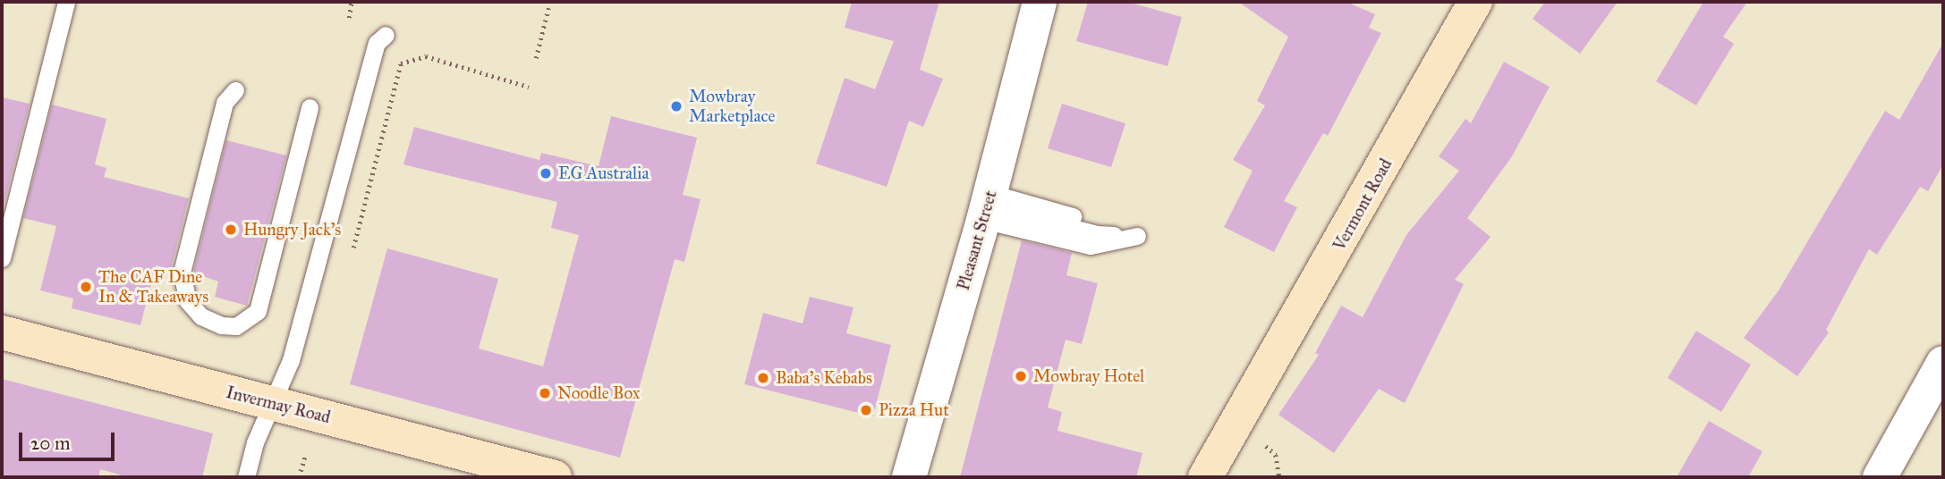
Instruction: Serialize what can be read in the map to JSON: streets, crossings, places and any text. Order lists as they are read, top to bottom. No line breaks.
{"streets":{"main road":["Vermont Road","Invermay Road"],"street":["Pleasant Street"]},"places":["Mowbray Marketplace","EG Australia","Hungry Jack's","The CAF Dine In & Takeaways","Mowbray Hotel","Baba's Kebabs","Noodle Box","Pizza Hut"],"scale_bar":"20 m"}
